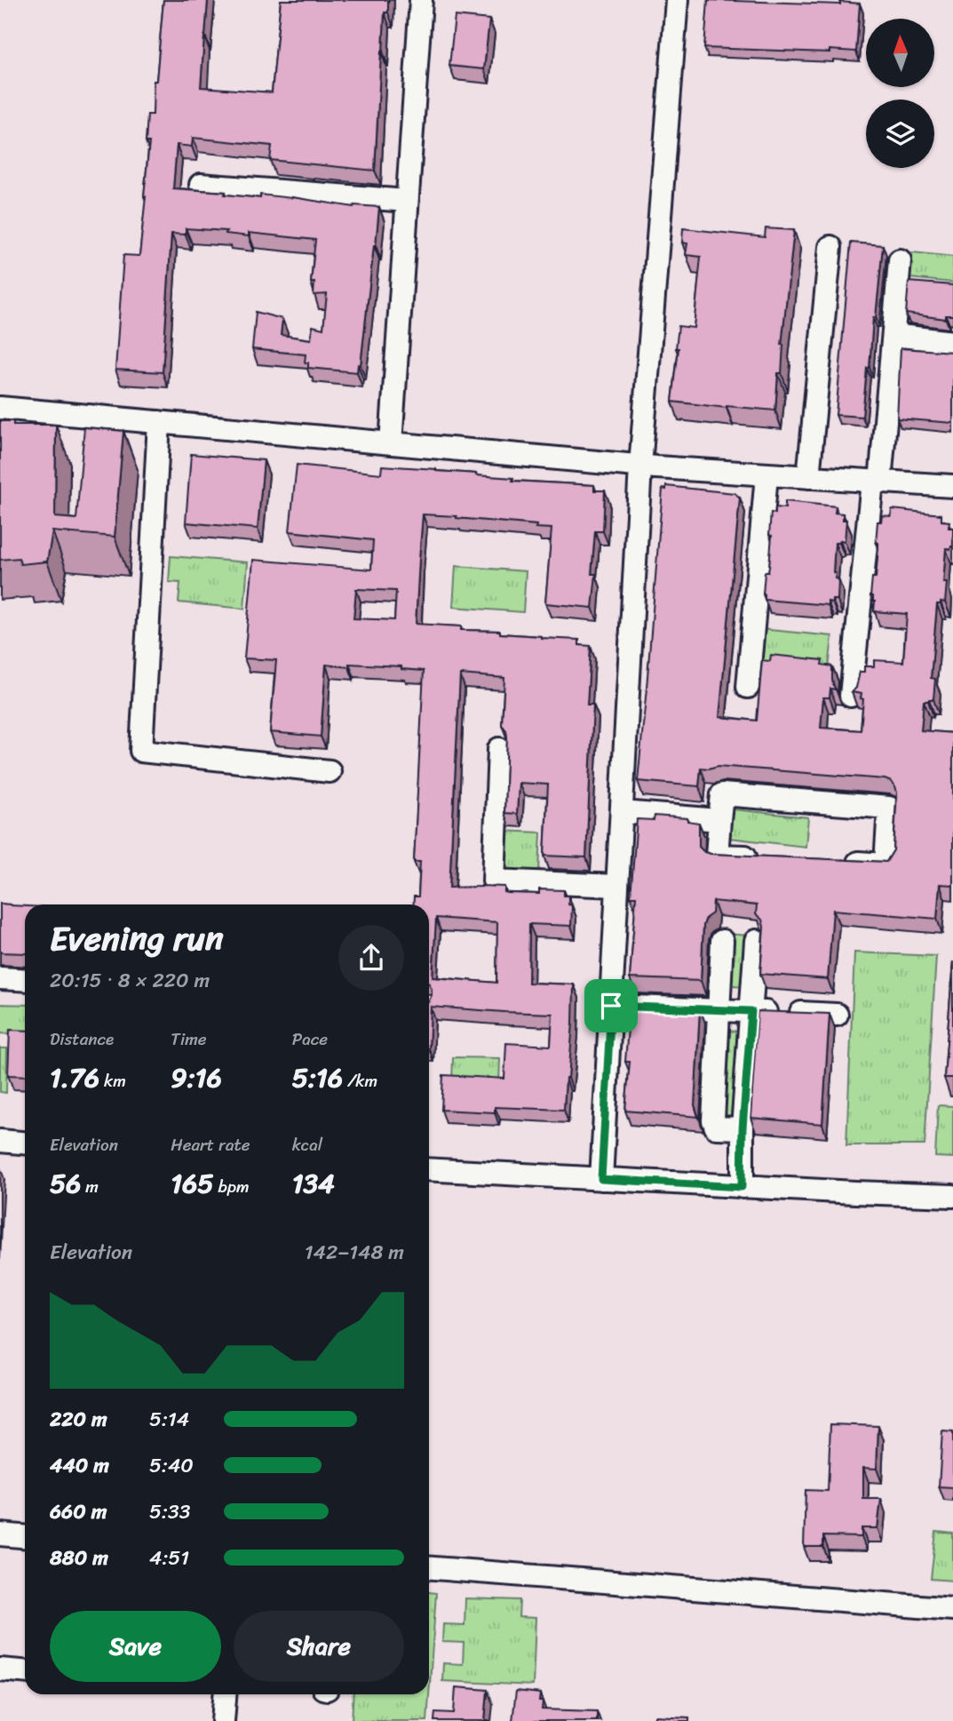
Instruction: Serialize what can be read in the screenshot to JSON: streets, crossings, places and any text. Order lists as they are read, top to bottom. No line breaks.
{"north":"top","page":{"heading":["Evening run","20:15 · 8 × 220 m"],"stats":[["Distance","1.76 km"],["Time","9:16"],["Pace","5:16 /km"],["Elevation","56 m"],["Heart rate","165 bpm"],["kcal","134"]],"chart":["Elevation","142–148 m"],"list":[{"name":"220 m","note":"5:14"},{"name":"440 m","note":"5:40"},{"name":"660 m","note":"5:33"},{"name":"880 m","note":"4:51"}],"buttons":["Save","Share"]}}
